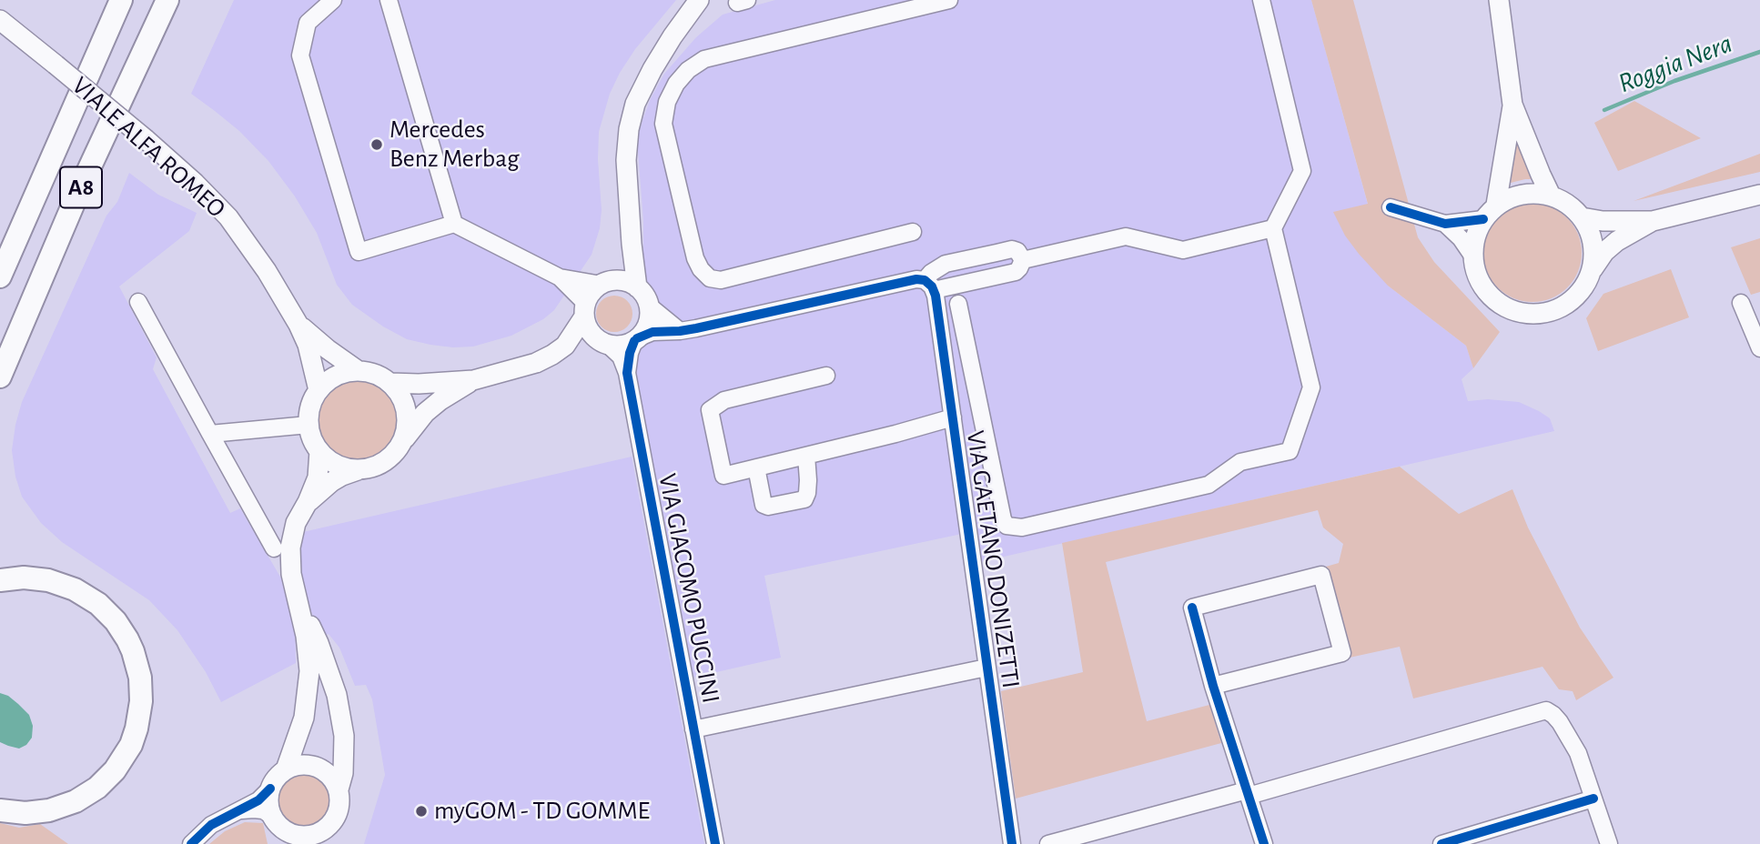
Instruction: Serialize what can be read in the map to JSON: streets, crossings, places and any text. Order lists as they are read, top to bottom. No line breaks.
{"streets":{"highway":["A8"],"main road":["VIALE ALFA ROMEO"],"street":["VIA GAETANO DONIZETTI","VIA GIACOMO PUCCINI"]},"water":["Roggia Nera"],"places":["Mercedes Benz Merbag","myGOM - TD GOMME"]}
